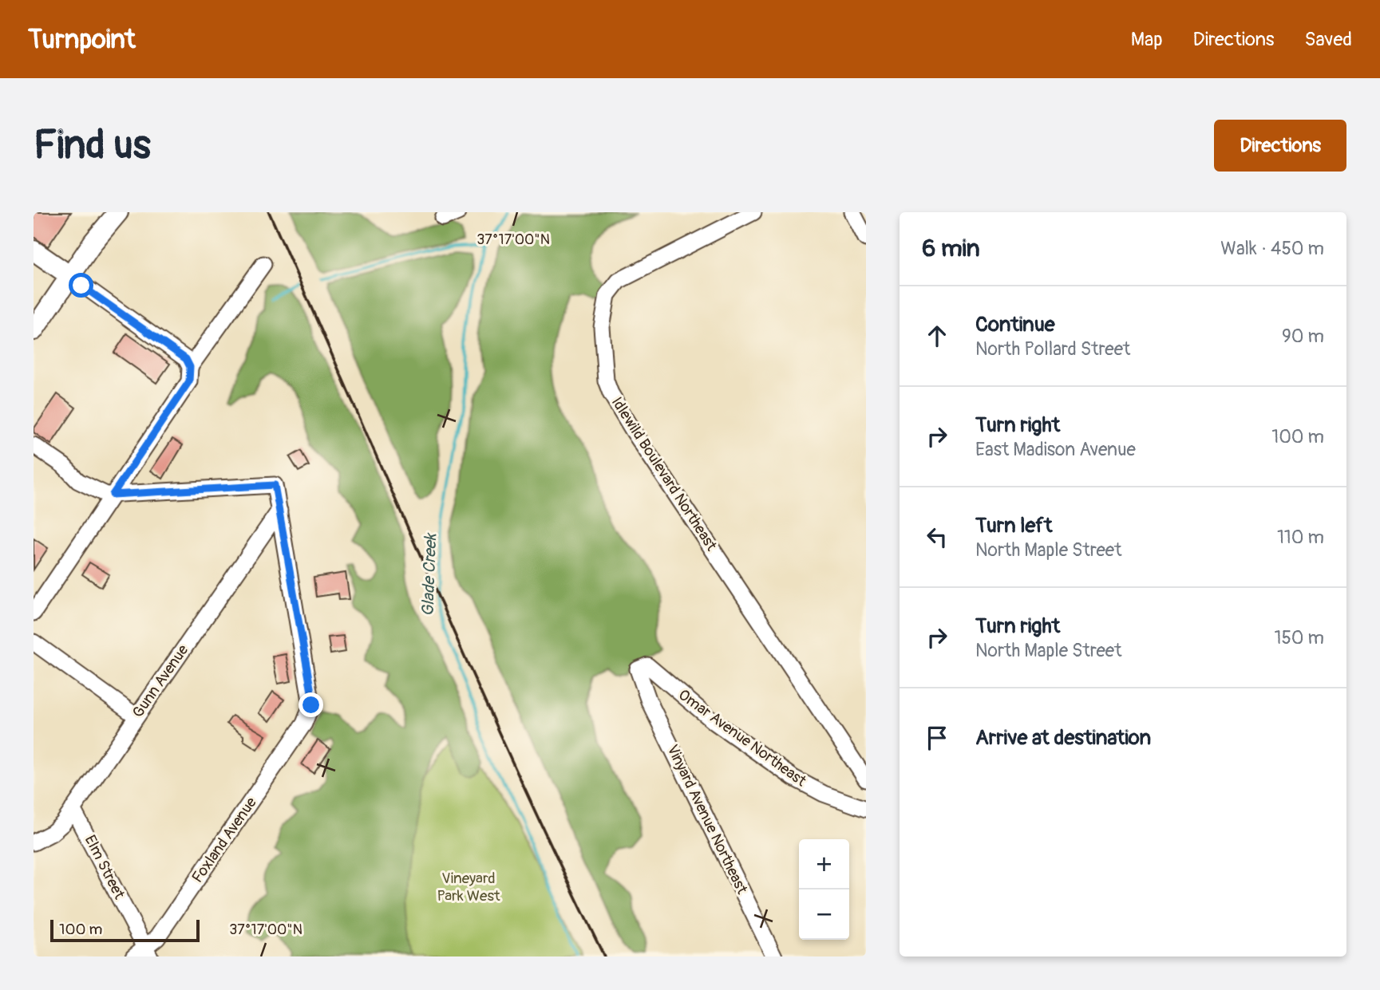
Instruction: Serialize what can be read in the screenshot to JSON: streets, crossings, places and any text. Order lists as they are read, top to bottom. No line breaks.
{"streets":{"street":["Idlewild Boulevard Northeast","Gunn Avenue","Omar Avenue Northeast","Vinyard Avenue Northeast","Foxland Avenue","Elm Street"]},"crossings":[["Gunn Avenue","Foxland Avenue"],["Gunn Avenue","Elm Street"],["Omar Avenue Northeast","Vinyard Avenue Northeast"],["Foxland Avenue","Elm Street"]],"water":["Glade Creek"],"parks":["Vineyard Park West"],"scale_bar":"100 m","page":{"header":"Turnpoint","nav":["Map","Directions","Saved"],"buttons":"Directions","title":"Find us","heading":["6 min","Walk · 450 m"],"list":[["Continue","North Pollard Street","90 m"],["Turn right","East Madison Avenue","100 m"],["Turn left","North Maple Street","110 m"],["Turn right","North Maple Street","150 m"],"Arrive at destination"],"map_buttons":["+","−"],"scale":"100 m"},"coordinates":["37°17'00\"N"]}
